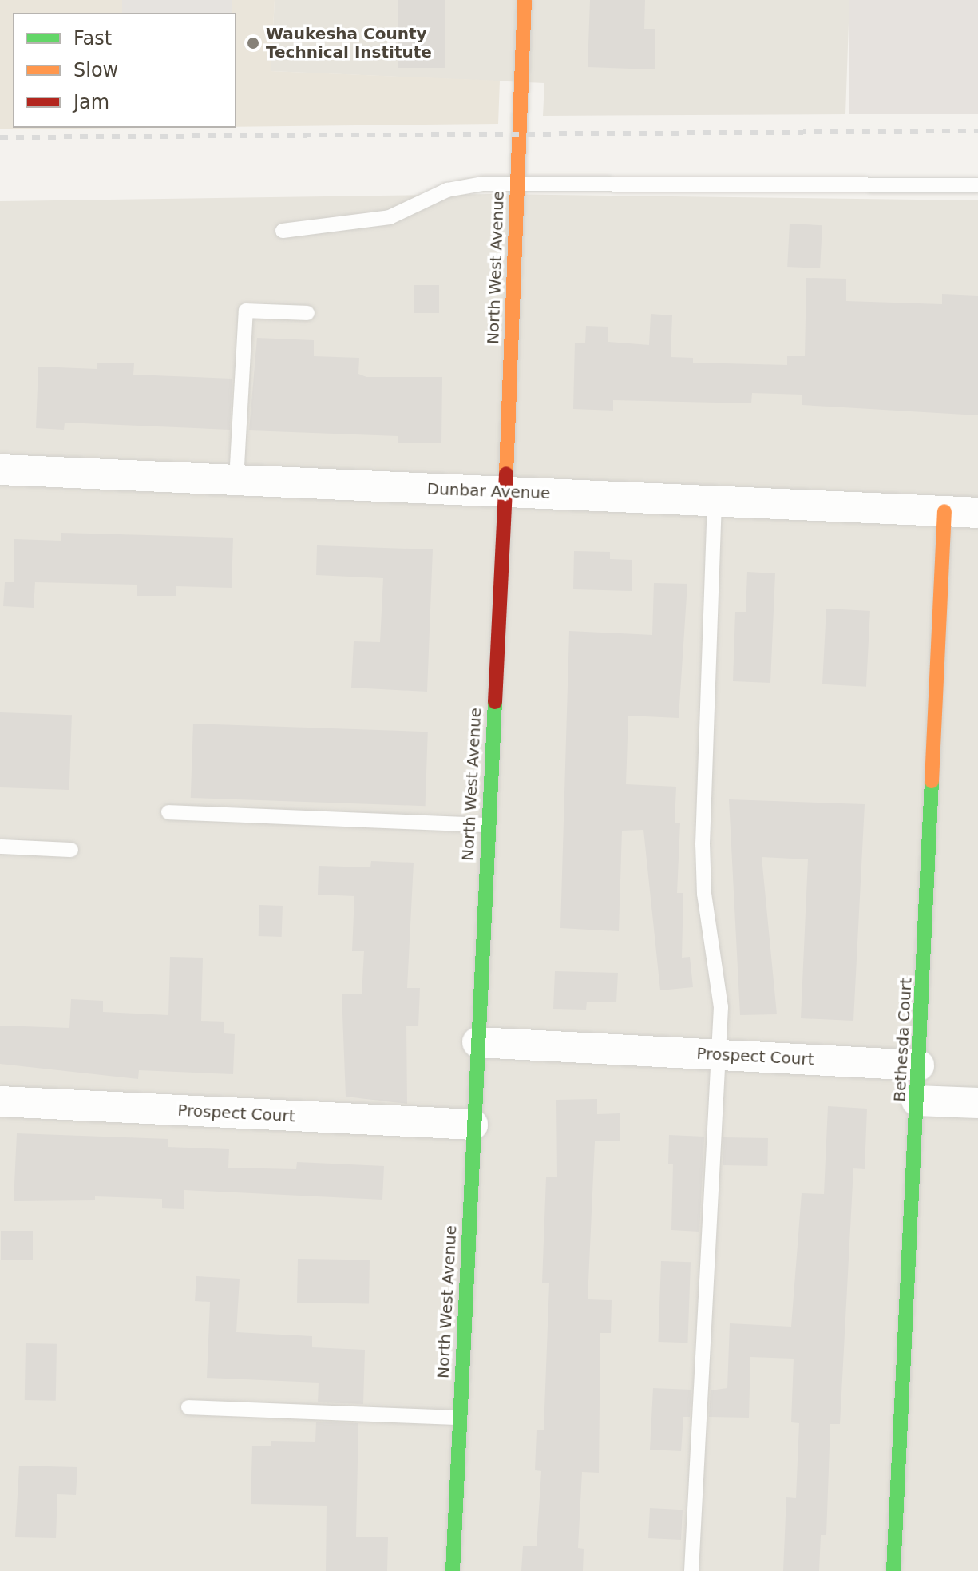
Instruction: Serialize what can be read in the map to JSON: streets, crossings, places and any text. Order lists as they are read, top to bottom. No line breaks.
{"streets":{"street":["North West Avenue","Dunbar Avenue","Bethesda Court","Prospect Court"]},"crossings":[["North West Avenue","Dunbar Avenue"],["North West Avenue","Prospect Court"],["Dunbar Avenue","Bethesda Court"],["Bethesda Court","Prospect Court"]],"places":["Waukesha County Technical Institute"],"legend":["Fast","Slow","Jam"]}
